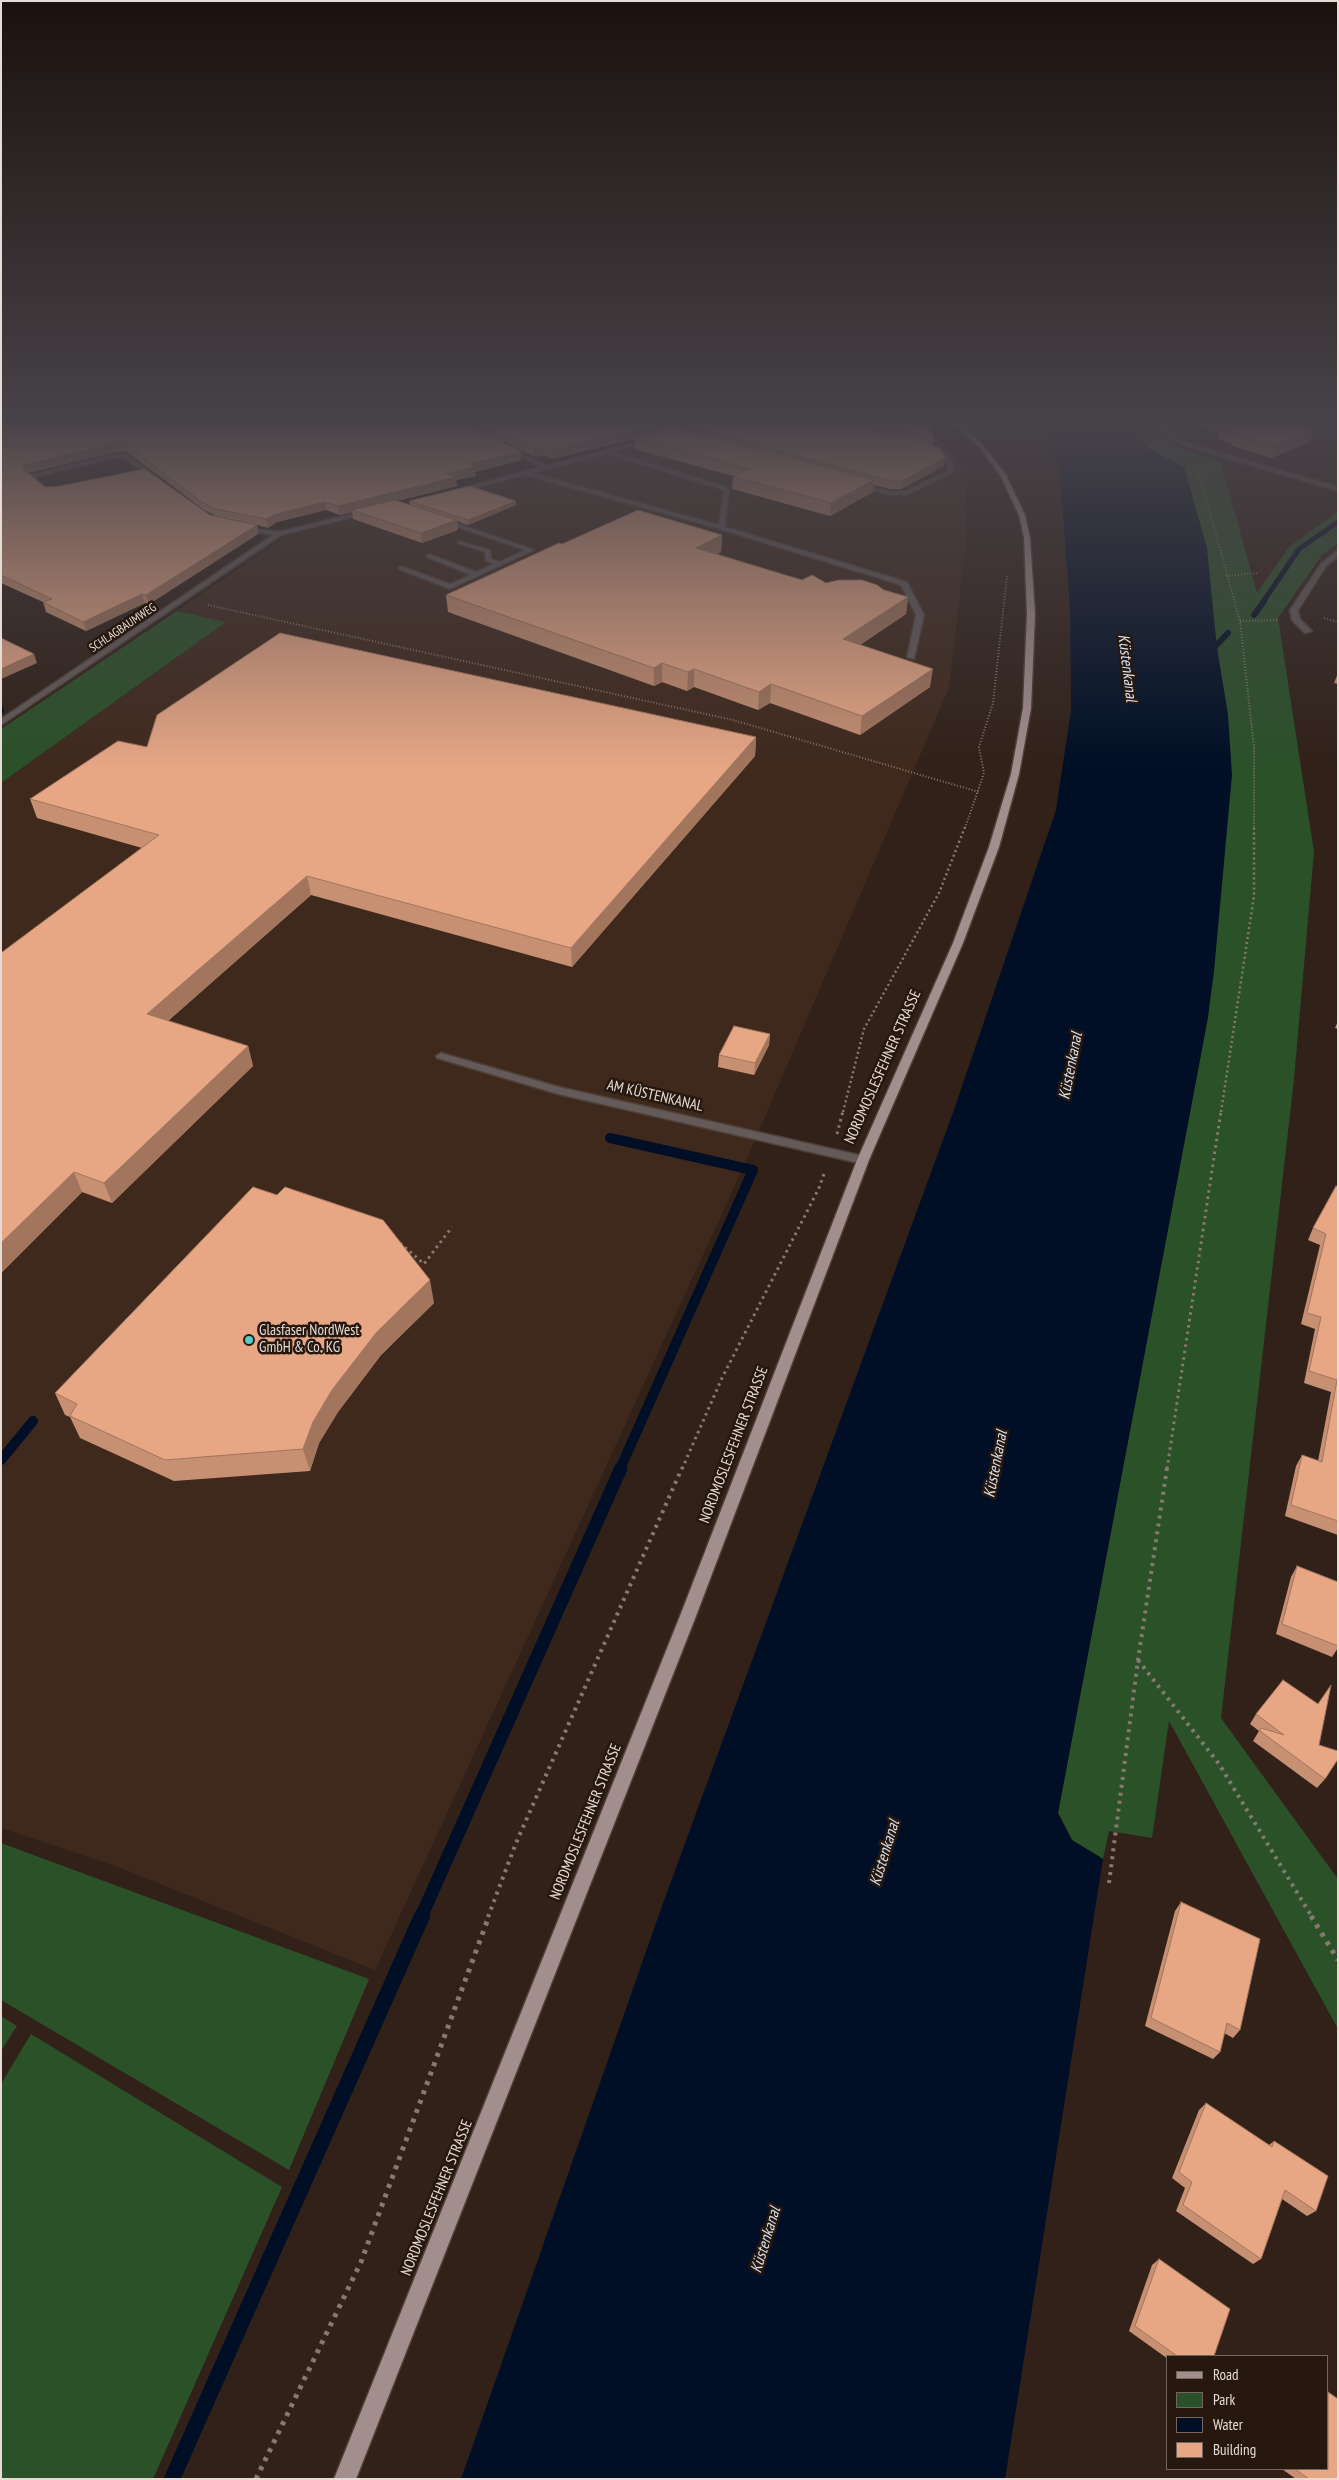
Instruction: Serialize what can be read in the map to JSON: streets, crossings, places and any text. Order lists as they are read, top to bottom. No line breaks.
{"streets":{"main road":["NORDMOSLESFEHNER STRASSE"],"street":["SCHLAGBAUMWEG","AM KÜSTENKANAL"]},"crossings":[["NORDMOSLESFEHNER STRASSE","AM KÜSTENKANAL"]],"water":["Küstenkanal"],"places":["Glasfaser NordWest GmbH & Co. KG"],"legend":["Road","Park","Water","Building"]}
